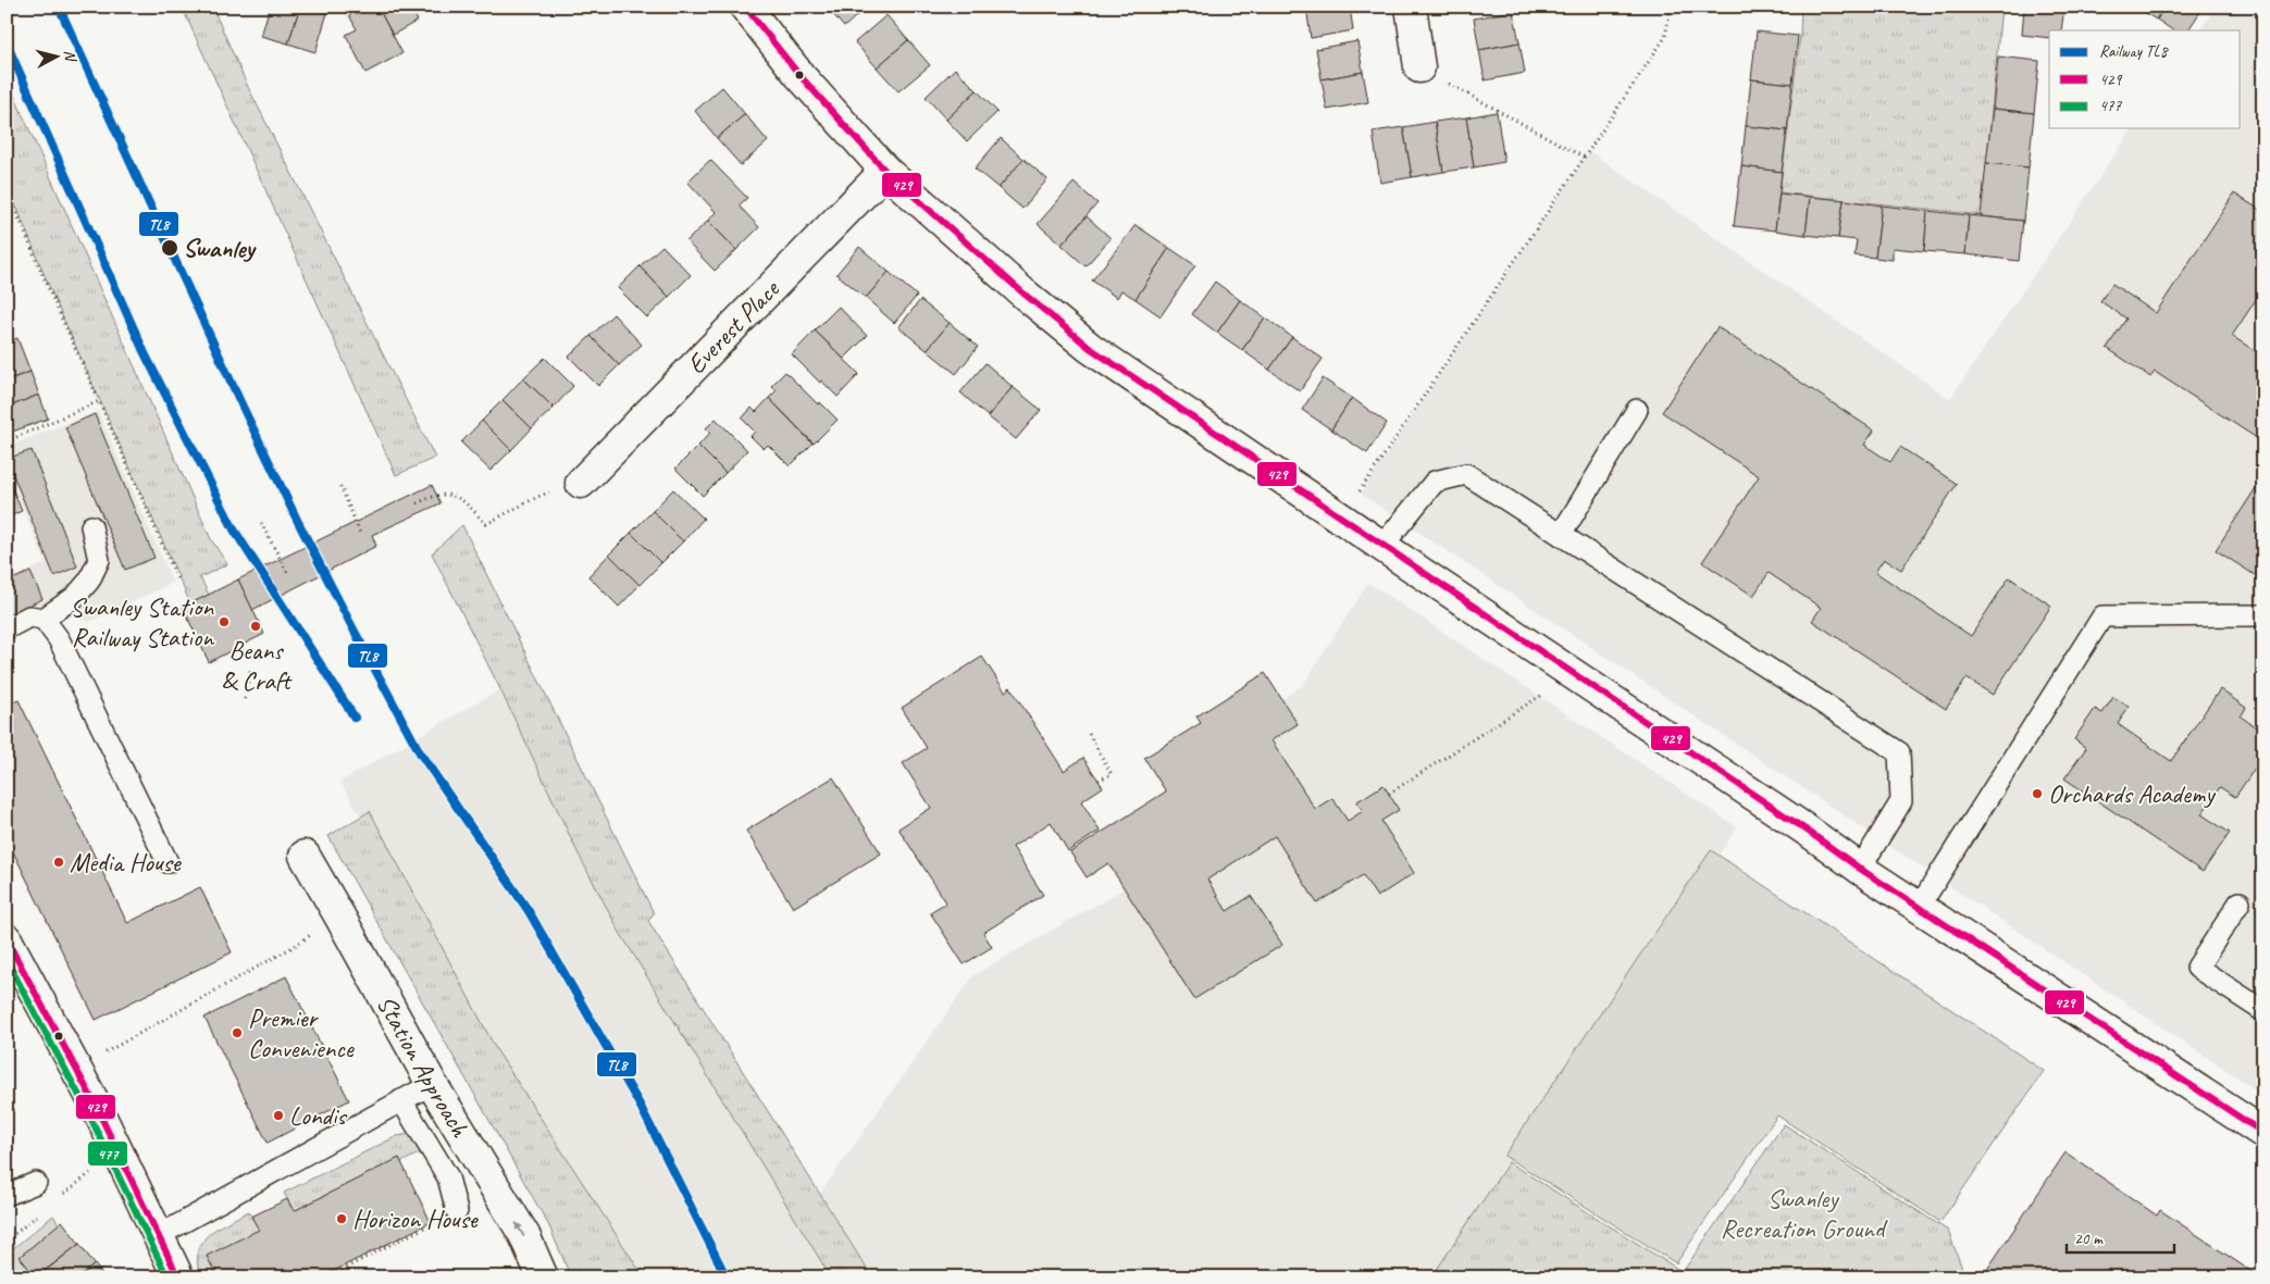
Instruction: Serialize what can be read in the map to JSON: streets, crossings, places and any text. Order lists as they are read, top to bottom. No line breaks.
{"streets":{"street":["Everest Place","Station Approach"]},"one_way":["Station Approach"],"parks":["Swanley Recreation Ground"],"places":["Swanley","Swanley Station Railway Station","Beans & Craft","Orchards Academy","Media House","Premier Convenience","Londis","Horizon House"],"lines":["rail line TL8","transit line 429","transit line 477"],"legend":["Railway TL8","429","477"],"scale_bar":"20 m","north":"right"}
